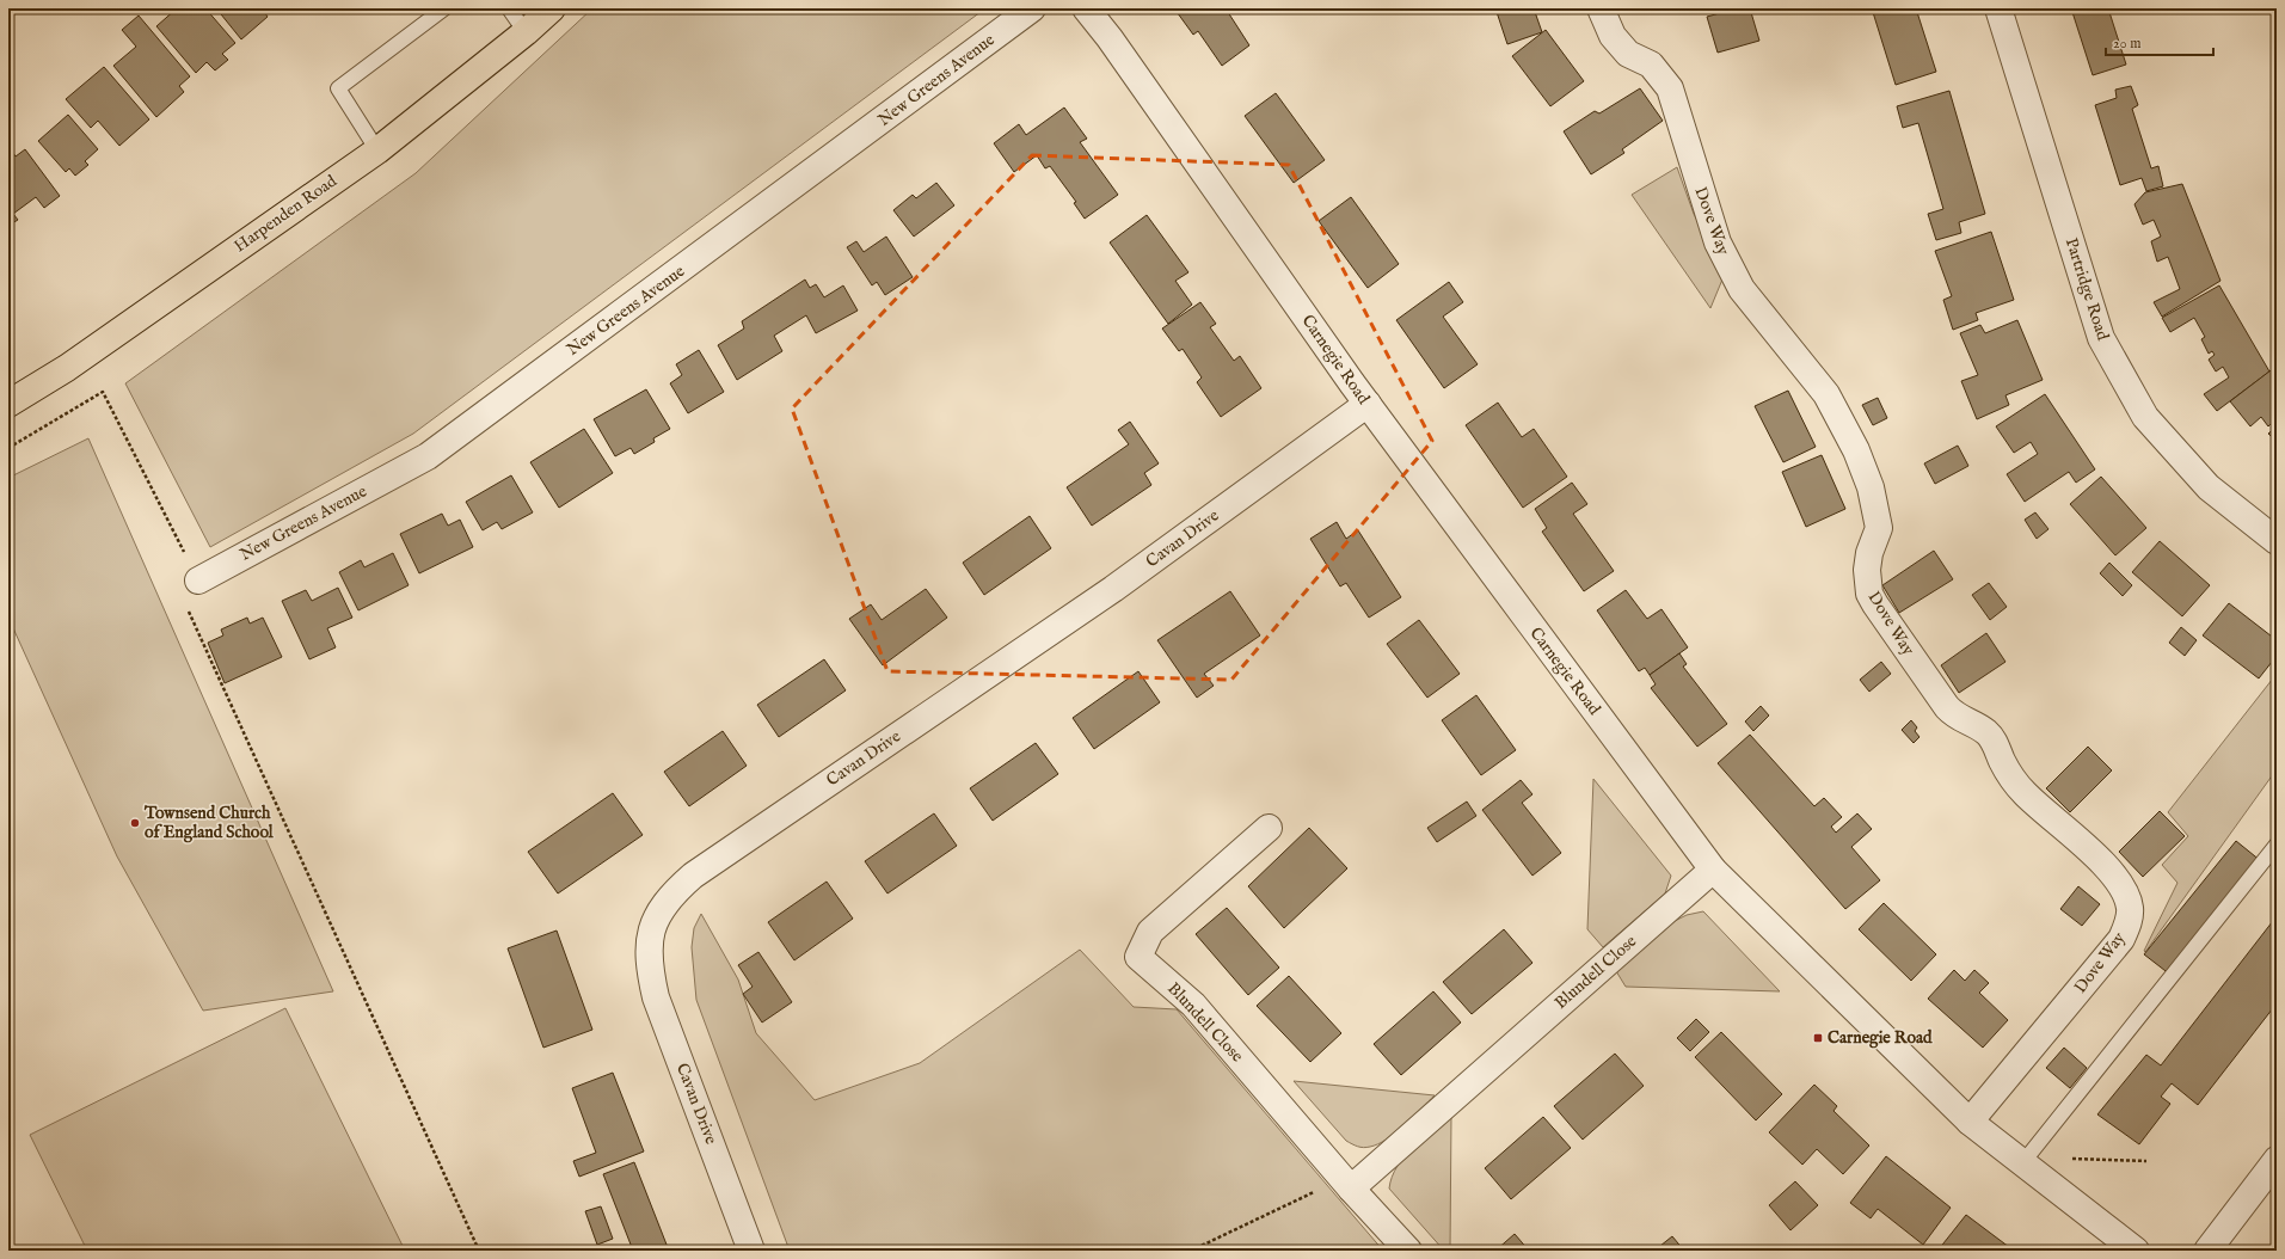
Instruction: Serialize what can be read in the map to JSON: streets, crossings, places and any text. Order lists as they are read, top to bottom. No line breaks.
{"streets":{"main road":["Harpenden Road"],"street":["New Greens Avenue","Dove Way","Partridge Road","Carnegie Road","Cavan Drive","Blundell Close"]},"crossings":[["Dove Way","Carnegie Road"],["Carnegie Road","Cavan Drive"],["Carnegie Road","Blundell Close"]],"places":{"other":["Townsend Church of England School"],"transit":["Carnegie Road"]},"scale_bar":"20 m"}
